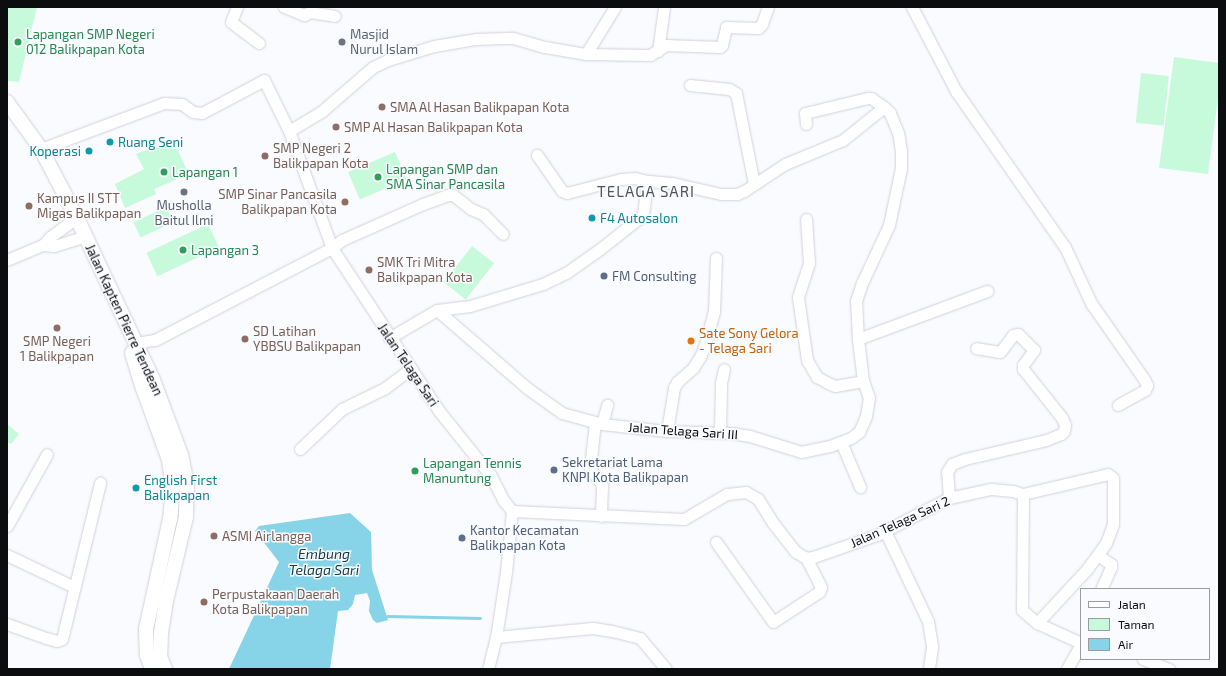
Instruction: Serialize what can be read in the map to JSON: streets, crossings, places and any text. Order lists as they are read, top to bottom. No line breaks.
{"streets":{"street":["Jalan Kapten Pierre Tendean","Jalan Telaga Sari","Jalan Telaga Sari III","Jalan Telaga Sari 2"]},"crossings":[["Jalan Kapten Pierre Tendean","Jalan Telaga Sari"]],"districts":["TELAGA SARI"],"water":["Embung Telaga Sari"],"places":["Lapangan SMP Negeri 012 Balikpapan Kota","Masjid Nurul Islam","SMA Al Hasan Balikpapan Kota","SMP Al Hasan Balikpapan Kota","Ruang Seni","Koperasi","SMP Negeri 2 Balikpapan Kota","Lapangan 1","Lapangan SMP dan SMA Sinar Pancasila","Musholla Baitul Ilmi","SMP Sinar Pancasila Balikpapan Kota","Kampus II STT Migas Balikpapan","F4 Autosalon","Lapangan 3","SMK Tri Mitra Balikpapan Kota","FM Consulting","SMP Negeri 1 Balikpapan","SD Latihan YBBSU Balikpapan","Sate Sony Gelora - Telaga Sari","Sekretariat Lama KNPI Kota Balikpapan","Lapangan Tennis Manuntung","English First Balikpapan","ASMI Airlangga","Kantor Kecamatan Balikpapan Kota","Perpustakaan Daerah Kota Balikpapan"],"legend":["Jalan","Taman","Air"]}
